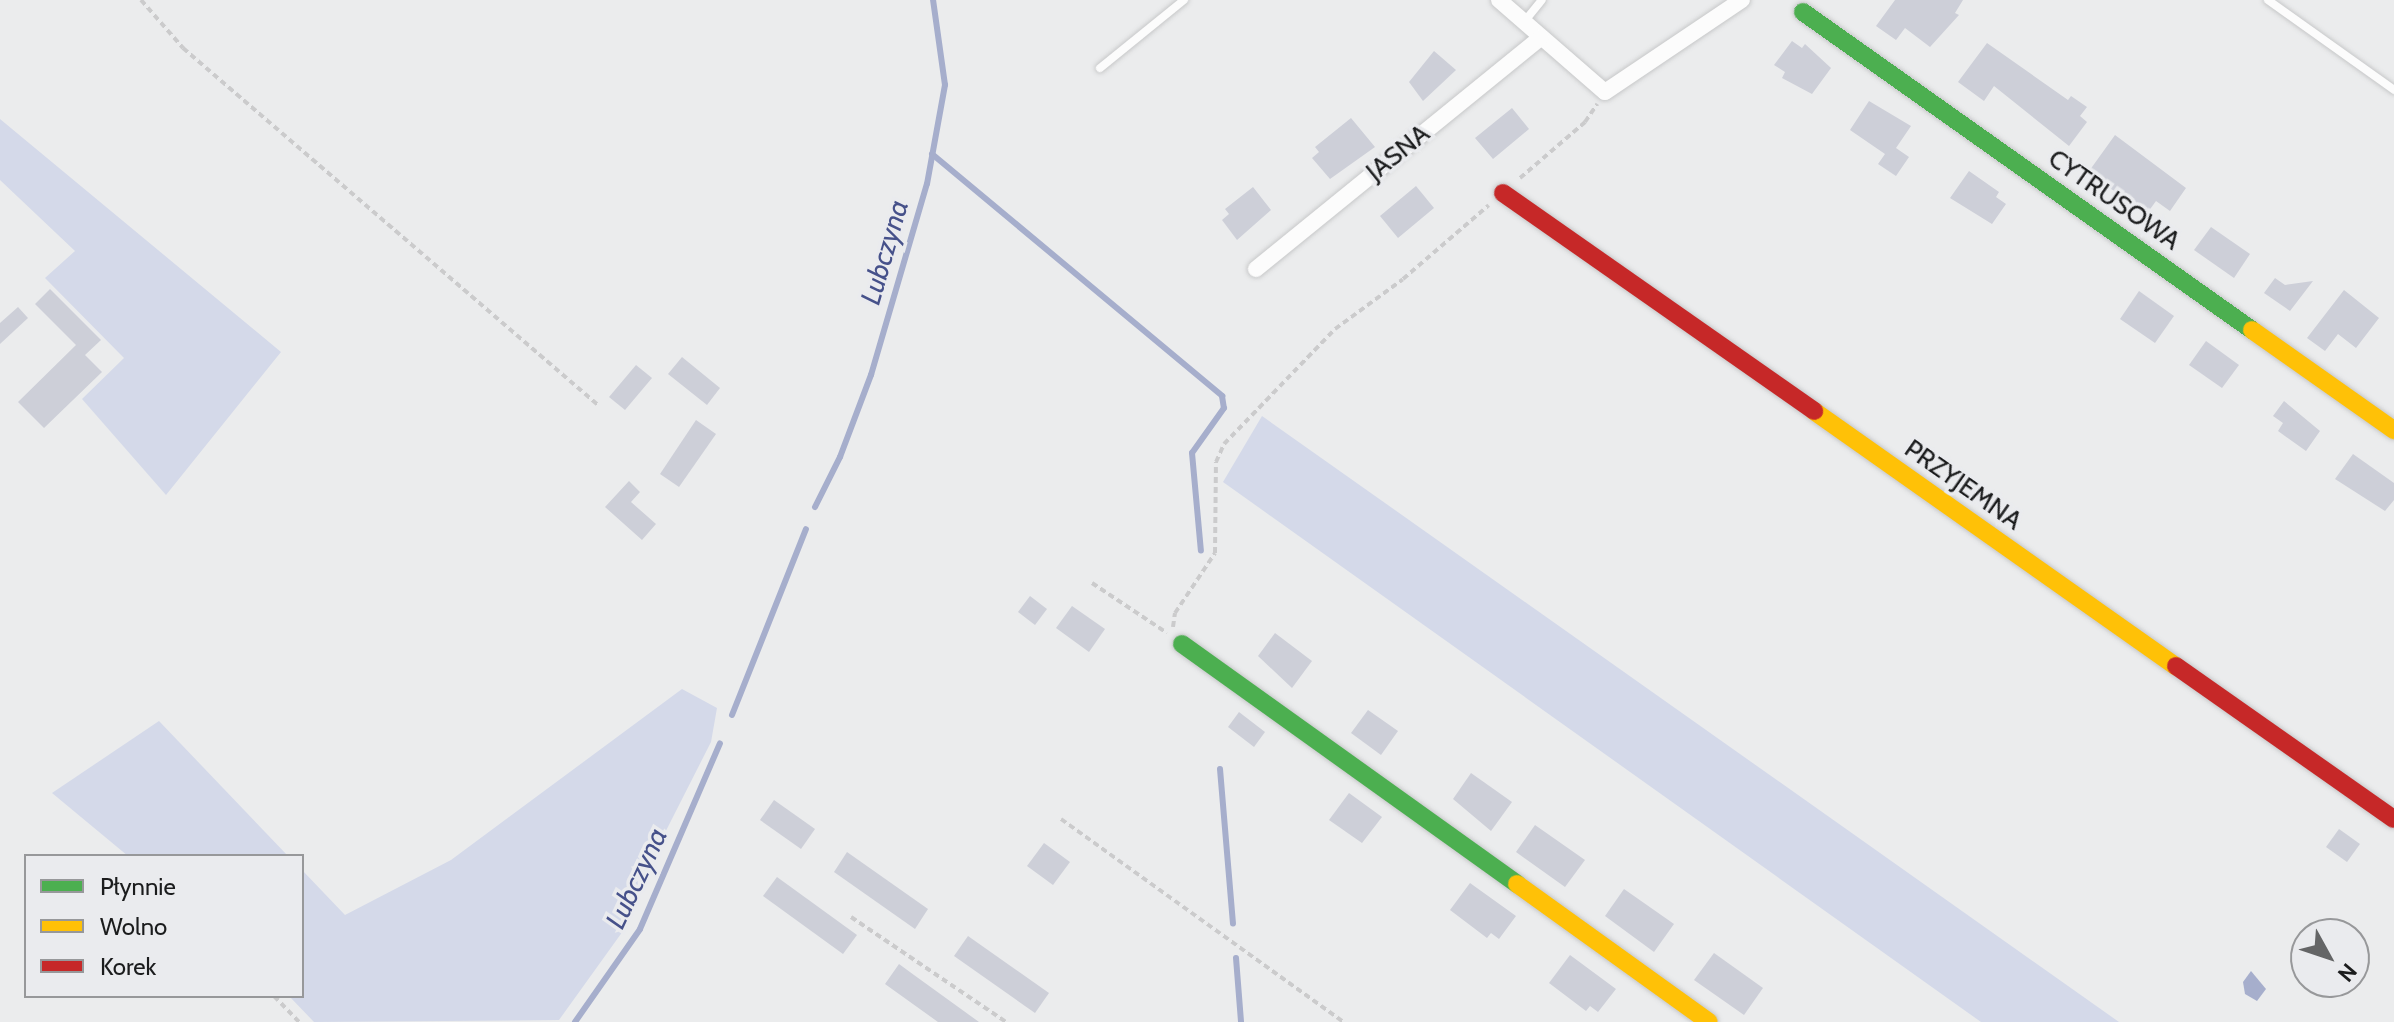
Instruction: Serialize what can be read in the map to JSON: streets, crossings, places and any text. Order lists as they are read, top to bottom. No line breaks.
{"streets":{"street":["JASNA","CYTRUSOWA","PRZYJEMNA"]},"water":["Lubczyna"],"legend":["Płynnie","Wolno","Korek"],"north":"bottom right"}
